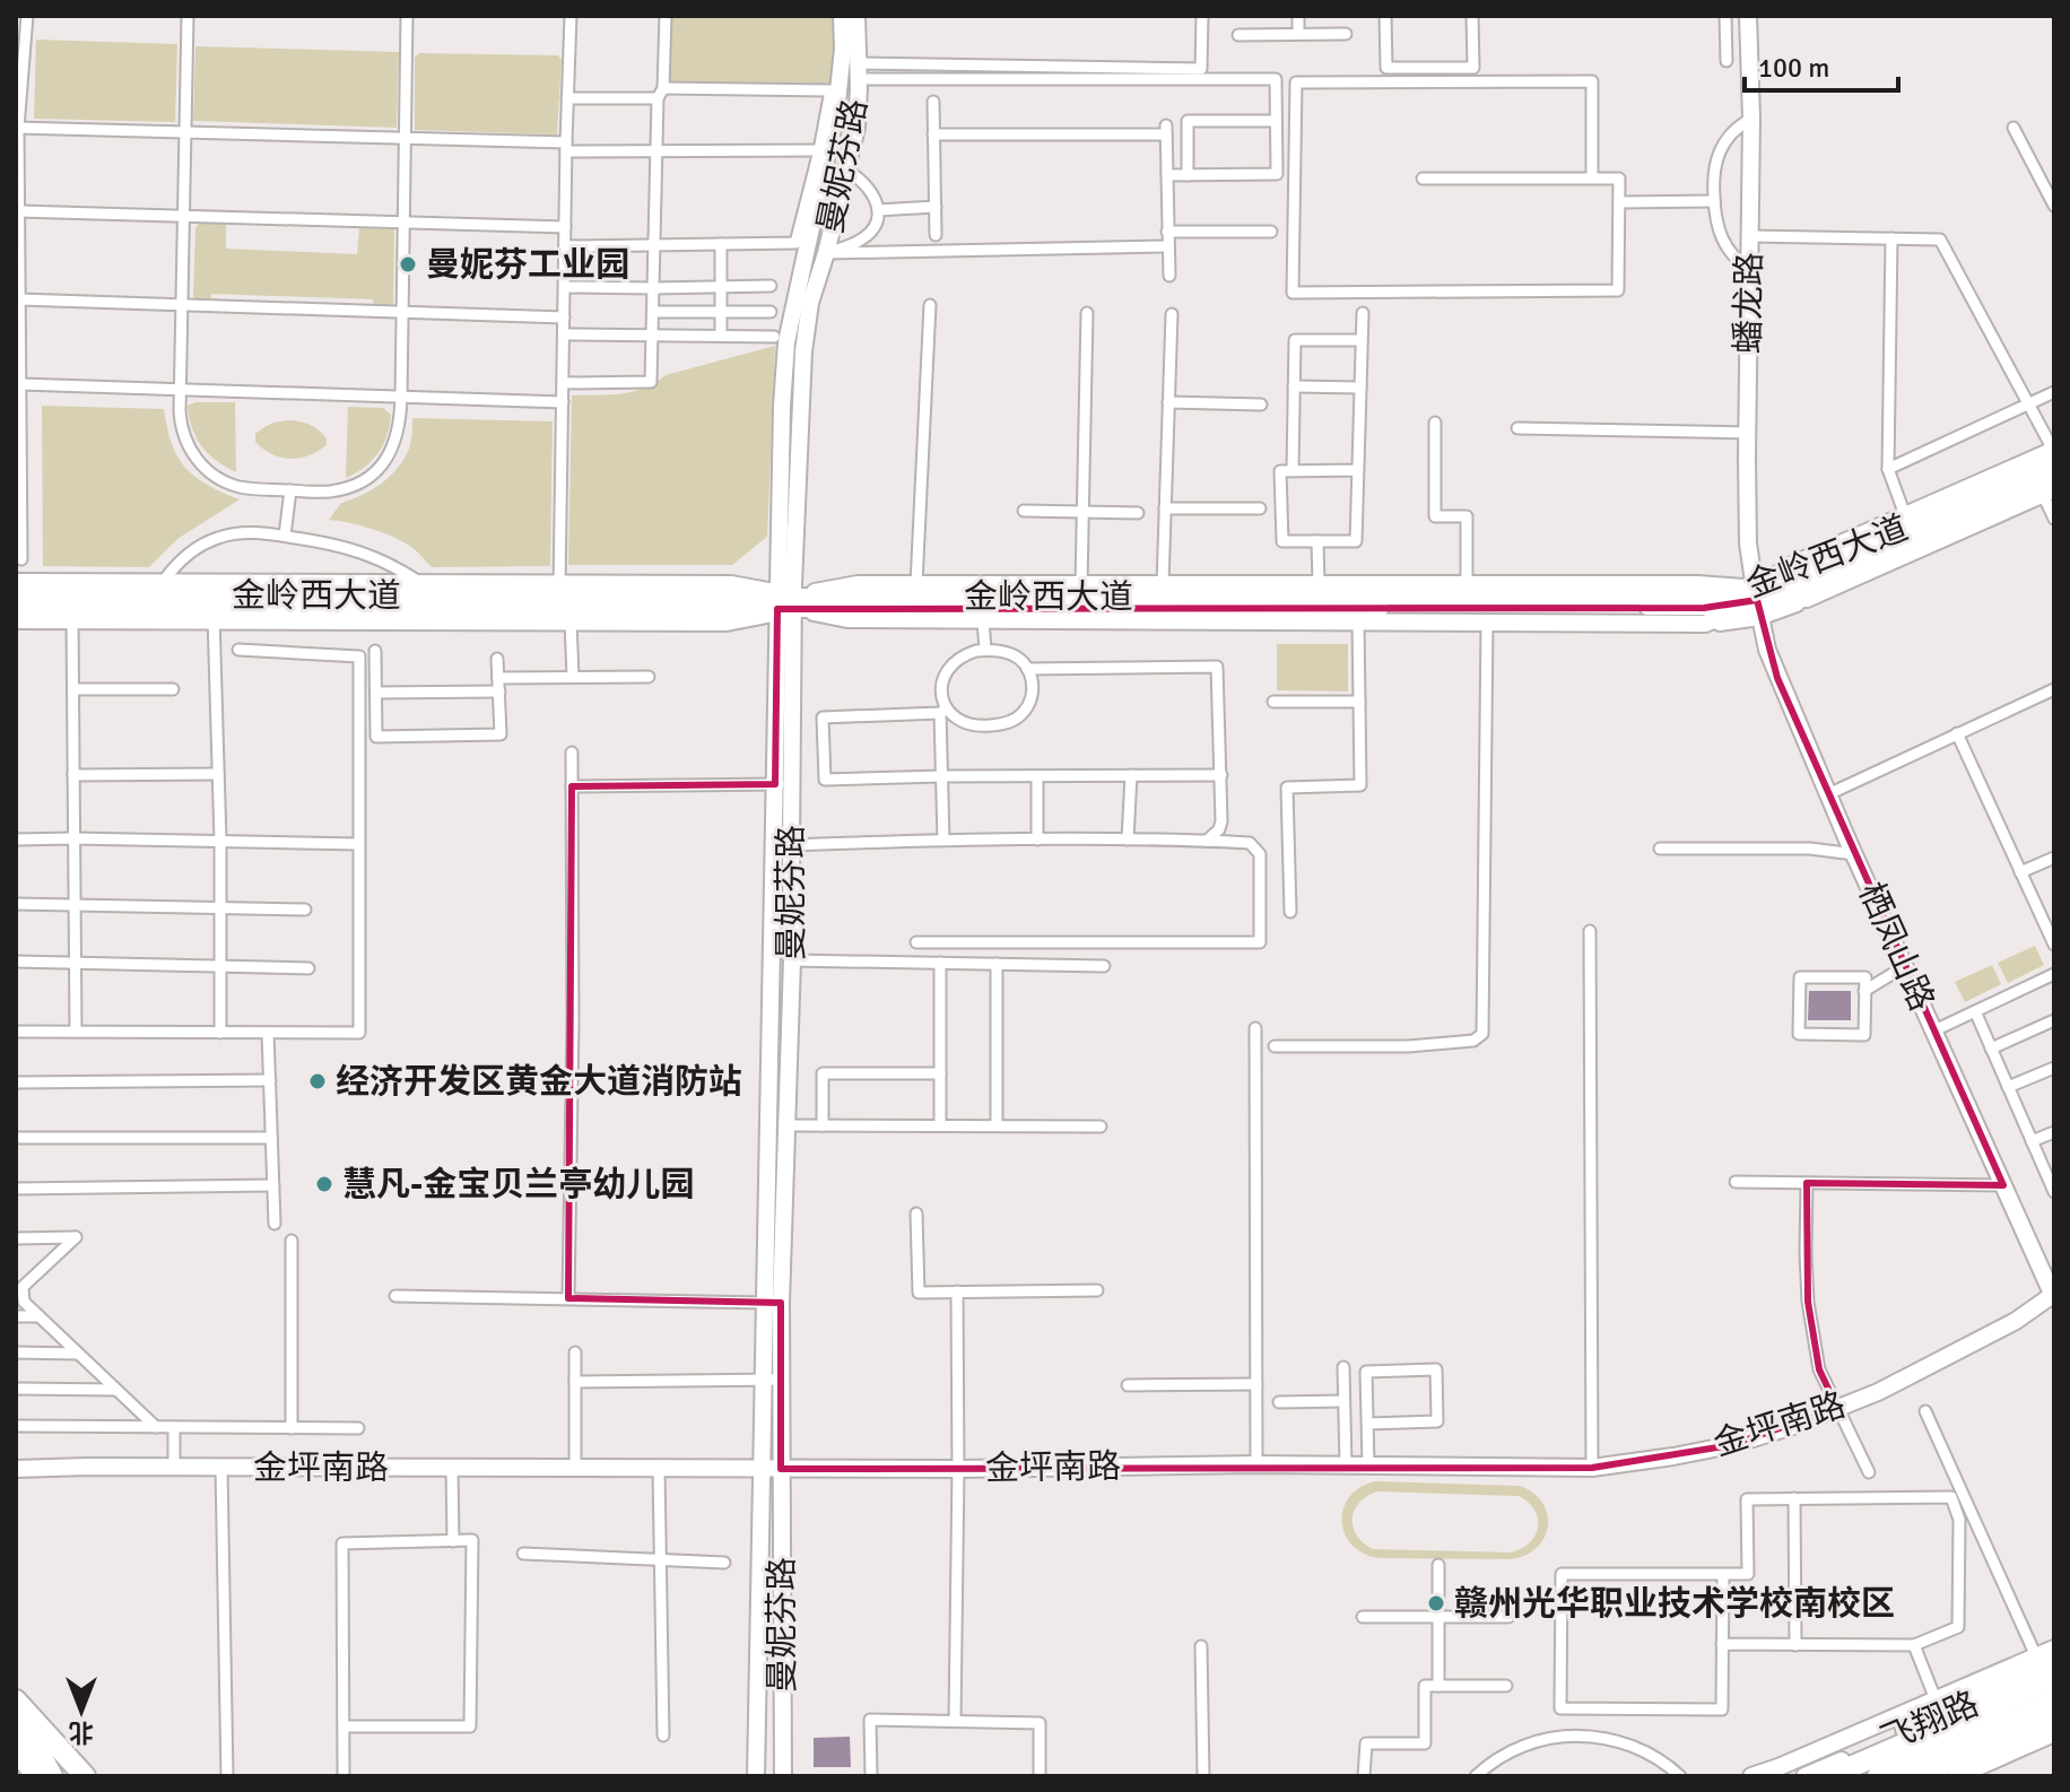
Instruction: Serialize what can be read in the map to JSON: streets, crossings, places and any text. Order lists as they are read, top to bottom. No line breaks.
{"streets":{"street":["曼妮芬路","蟠龙路","金岭西大道","栖凤山路","金坪南路","飞翔路"]},"crossings":[["曼妮芬路","金岭西大道"],["曼妮芬路","金坪南路"],["蟠龙路","金岭西大道"],["蟠龙路","栖凤山路"],["金岭西大道","栖凤山路"],["栖凤山路","金坪南路"]],"places":["曼妮芬工业园","经济开发区黄金大道消防站","慧凡-金宝贝兰亭幼儿园","赣州光华职业技术学校南校区"],"scale_bar":"100 m","north":"bottom"}
